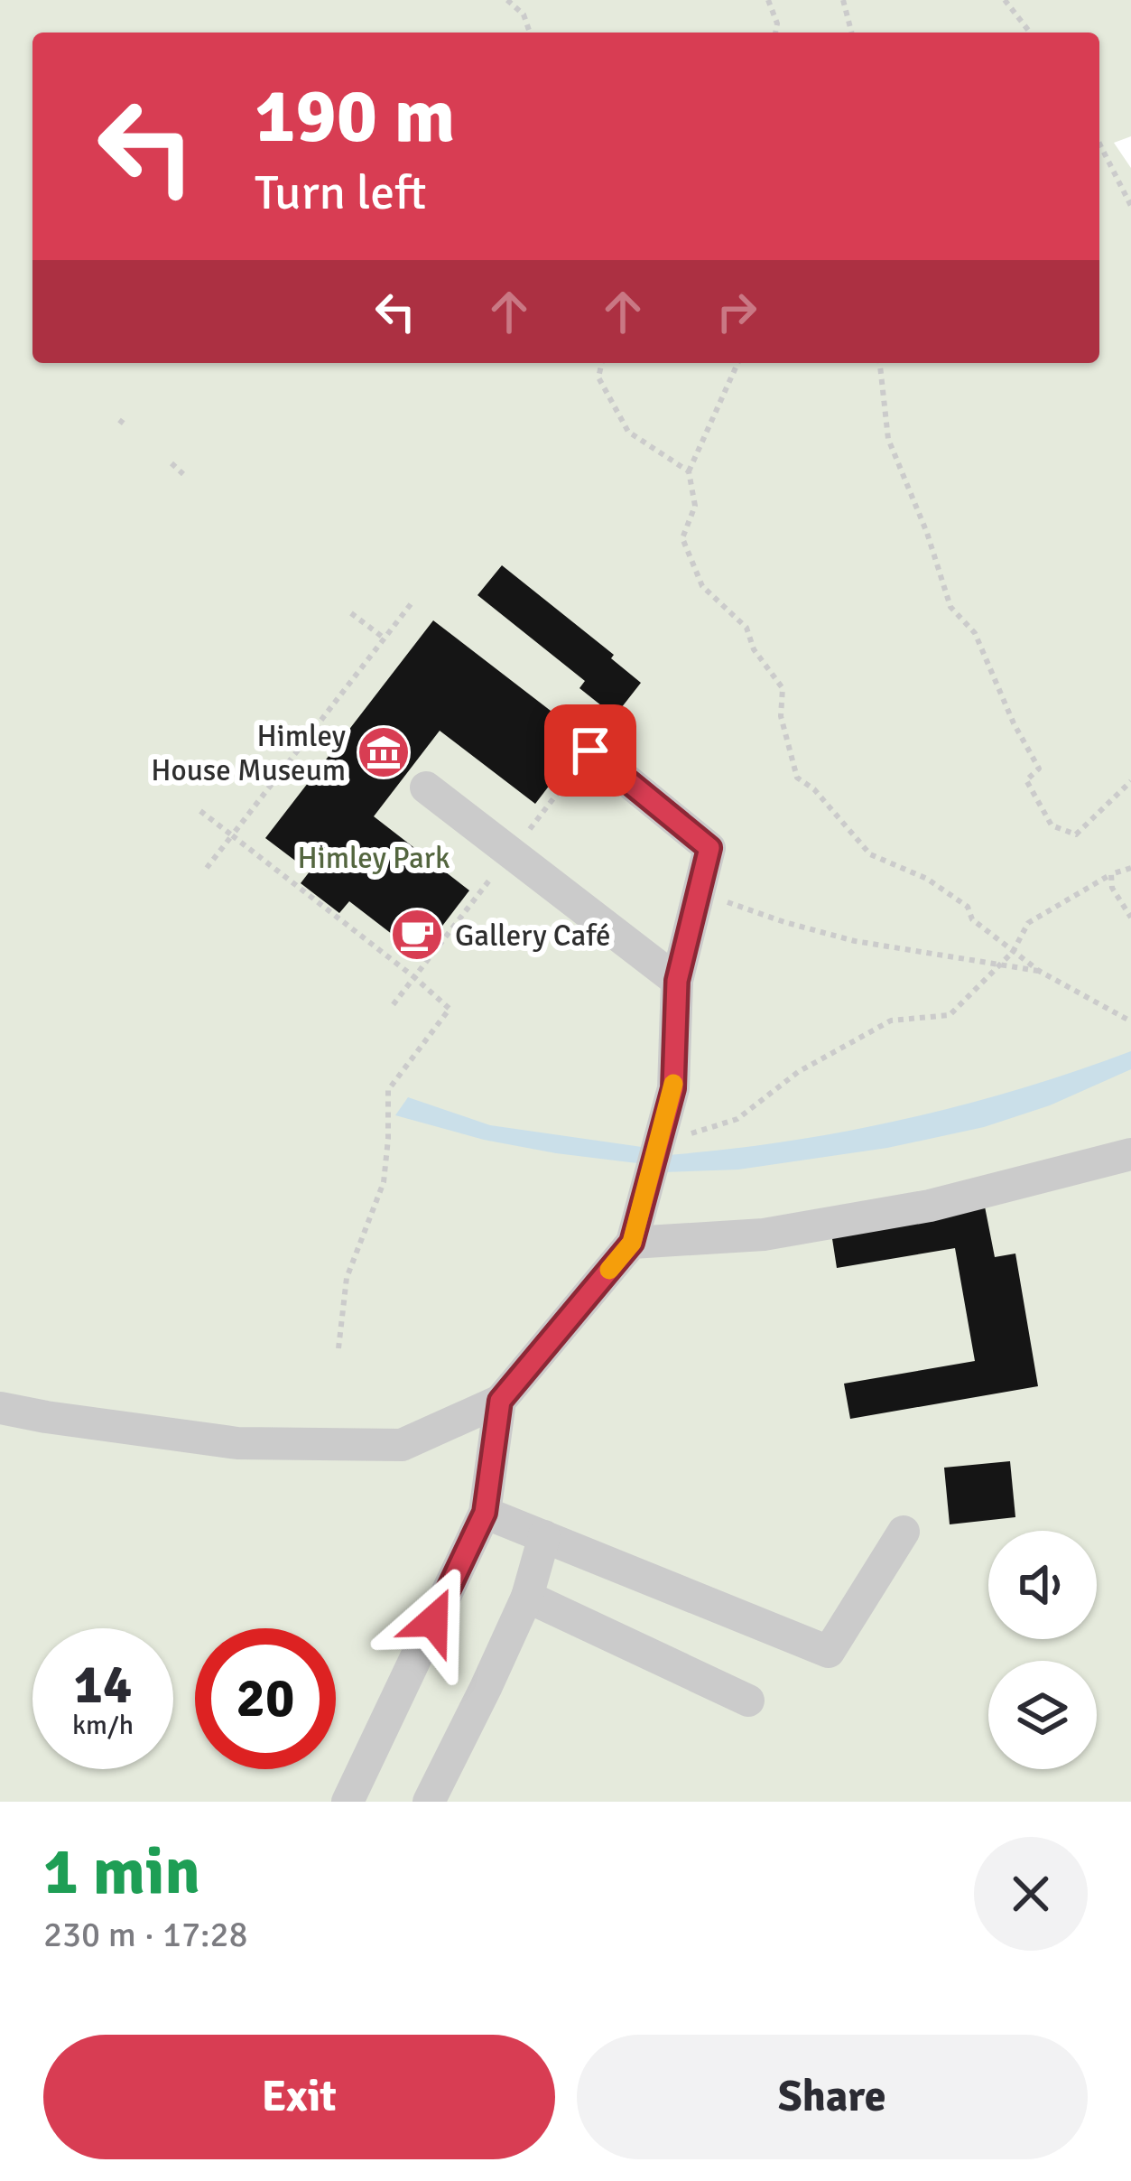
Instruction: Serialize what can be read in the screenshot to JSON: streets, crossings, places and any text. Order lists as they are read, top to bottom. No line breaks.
{"parks":["Himley Park"],"places":{"museum":["Himley House Museum"],"cafe":["Gallery Café"]},"page":{"turn":["190 m","Turn left"],"speed":"14 km/h","limit":"20","heading":["1 min","230 m · 17:28"],"buttons":["Exit","Share"]}}
